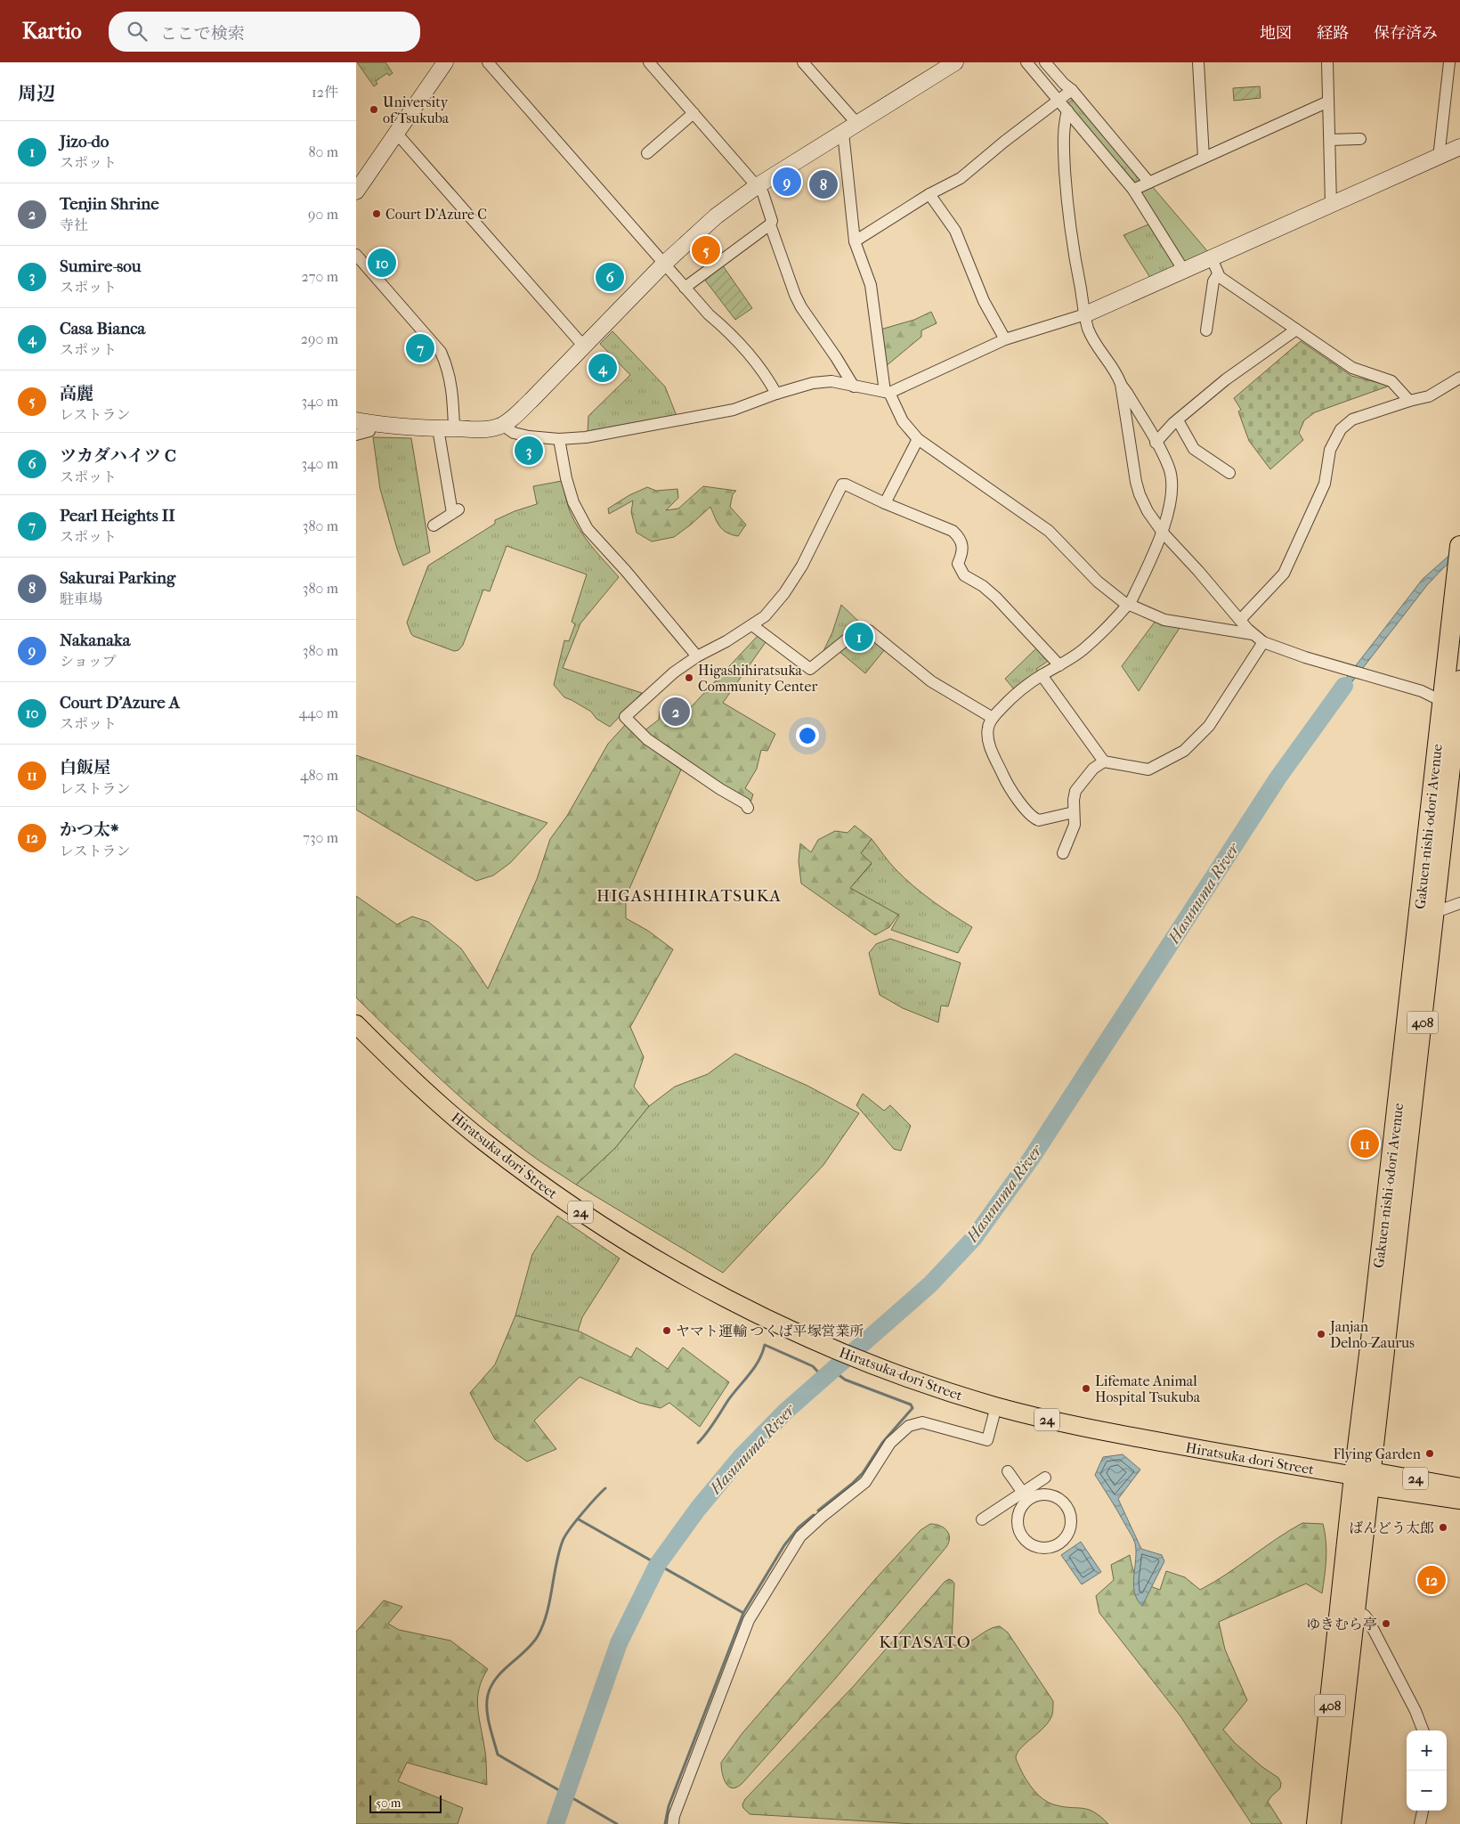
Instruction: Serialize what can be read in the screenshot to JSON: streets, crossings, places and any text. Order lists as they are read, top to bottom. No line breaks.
{"streets":{"highway":["Gakuen-nishi-odori Avenue","408"],"main road":["Hiratsuka-dori Street","24"]},"crossings":[["Gakuen-nishi-odori Avenue","Hiratsuka-dori Street"],["Gakuen-nishi-odori Avenue","24"],["Hiratsuka-dori Street","24"]],"districts":["HIGASHIHIRATSUKA","KITASATO"],"water":["Hasunuma River"],"places":["University of Tsukuba","Court D'Azure C","Higashihiratsuka Community Center","ヤマト運輸 つくば平塚営業所","Janjan Delno-Zaurus","Lifemate Animal Hospital Tsukuba","Flying Garden","ばんどう太郎","ゆきむら亭"],"scale_bar":"50 m","page":{"header":"Kartio","search":"ここで検索","nav":["地図","経路","保存済み"],"heading":["周辺","12件"],"list":[{"mark":"1","name":"Jizo-do","note":"スポット","value":"80 m"},{"mark":"2","name":"Tenjin Shrine","note":"寺社","value":"90 m"},{"mark":"3","name":"Sumire-sou","note":"スポット","value":"270 m"},{"mark":"4","name":"Casa Bianca","note":"スポット","value":"290 m"},{"mark":"5","name":"高麗","note":"レストラン","value":"340 m"},{"mark":"6","name":"ツカダハイツ C","note":"スポット","value":"340 m"},{"mark":"7","name":"Pearl Heights II","note":"スポット","value":"380 m"},{"mark":"8","name":"Sakurai Parking","note":"駐車場","value":"380 m"},{"mark":"9","name":"Nakanaka","note":"ショップ","value":"380 m"},{"mark":"10","name":"Court D'Azure A","note":"スポット","value":"440 m"},{"mark":"11","name":"白飯屋","note":"レストラン","value":"480 m"},{"mark":"12","name":"かつ太*","note":"レストラン","value":"730 m"}],"pins":["9","8","5","10","6","7","4","3","1","2","11","12"],"map_buttons":["+","−"],"scale":"50 m"}}
